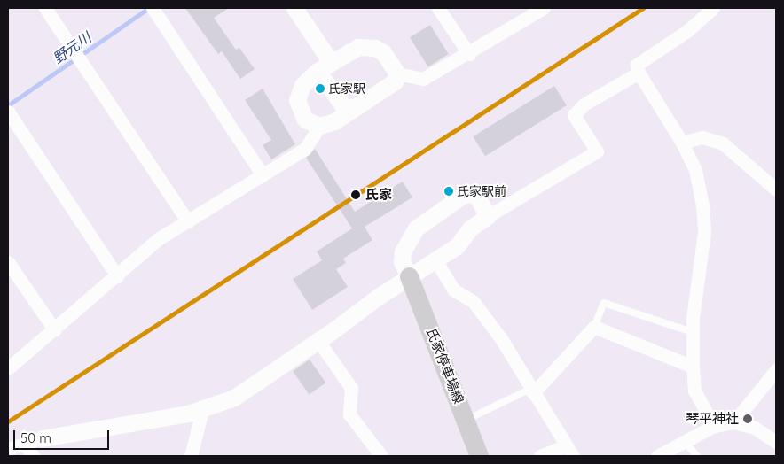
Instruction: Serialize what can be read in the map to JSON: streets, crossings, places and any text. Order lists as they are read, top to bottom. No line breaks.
{"streets":{"main road":["氏家停車場線"]},"water":["野元川"],"places":["氏家駅","氏家駅前","氏家","琴平神社"],"scale_bar":"50 m"}
